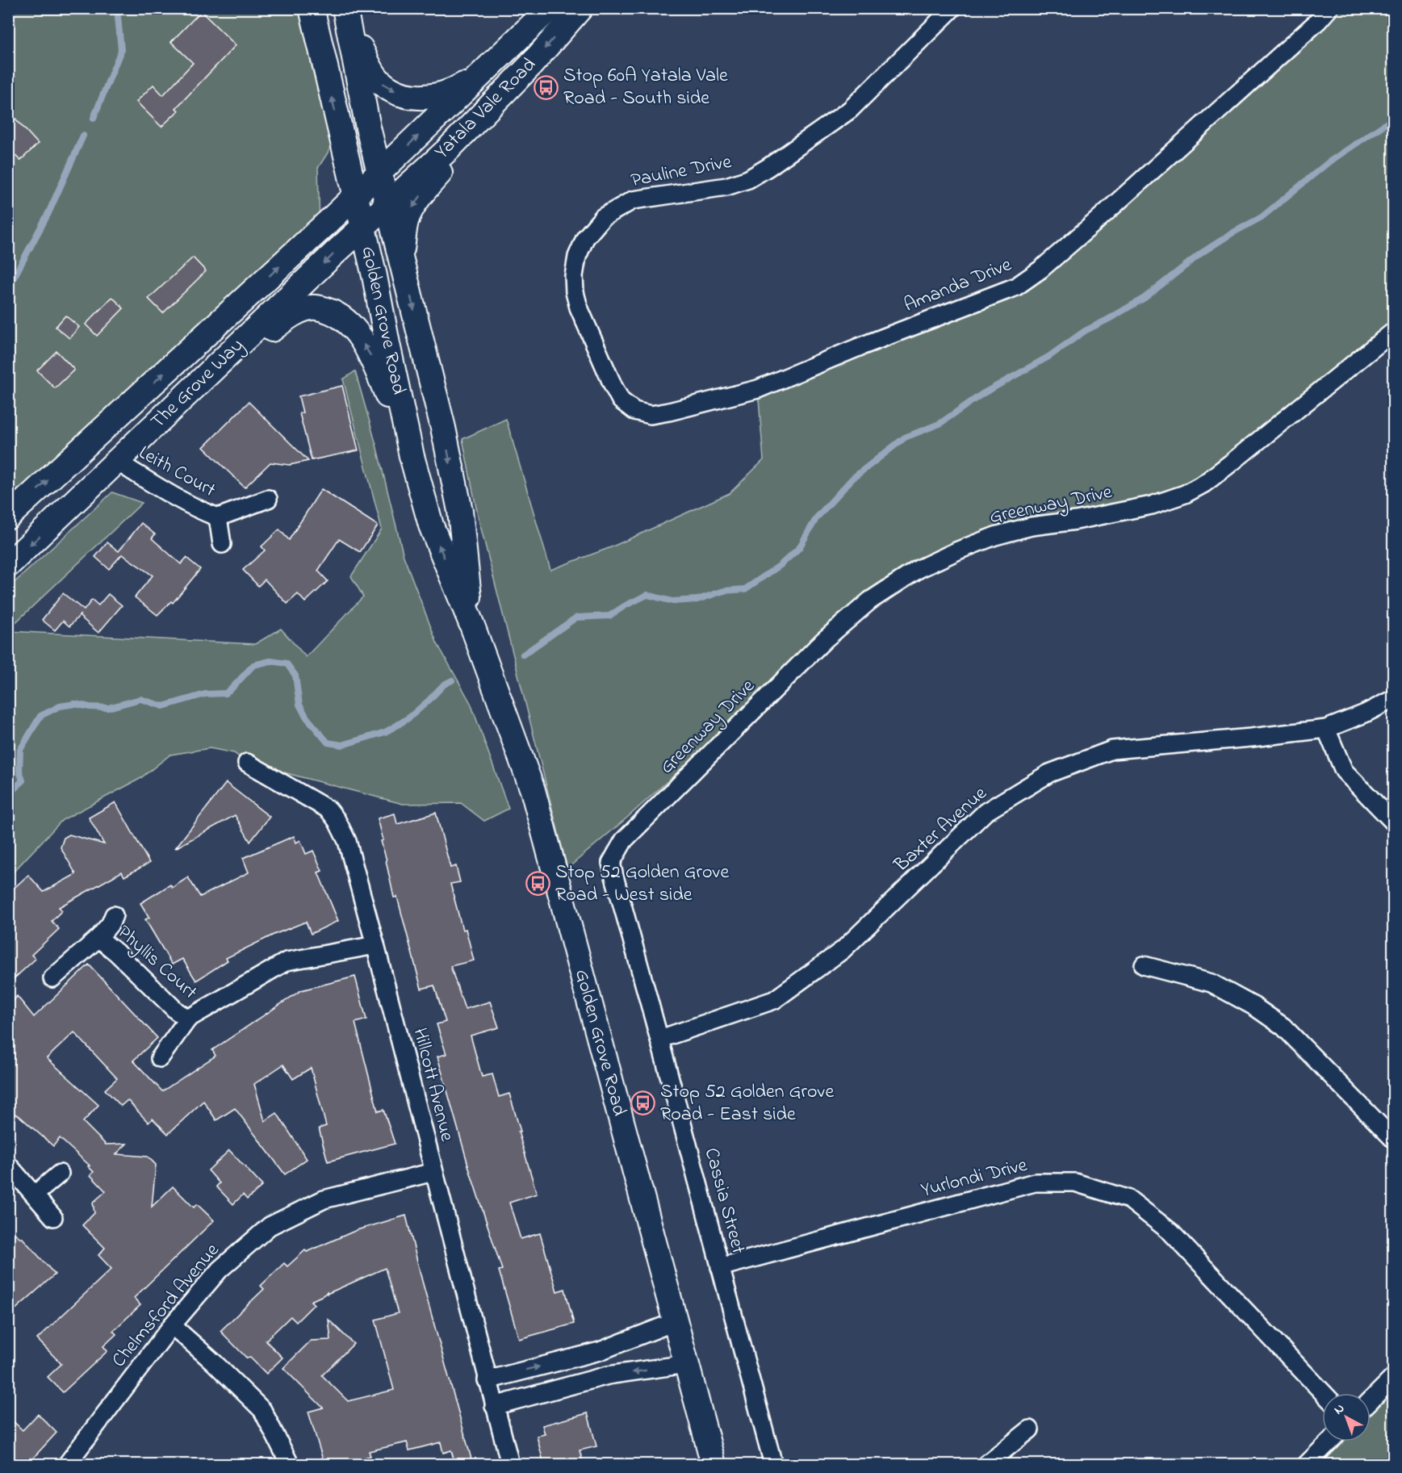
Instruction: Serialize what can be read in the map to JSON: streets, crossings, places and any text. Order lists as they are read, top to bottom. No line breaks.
{"streets":{"main road":["Yatala Vale Road","Golden Grove Road","The Grove Way"],"street":["Pauline Drive","Amanda Drive","Leith Court","Greenway Drive","Baxter Avenue","Phyllis Court","Hillcott Avenue","Yurlondi Drive","Cassia Street","Chelmsford Avenue"]},"crossings":[["Yatala Vale Road","Golden Grove Road"],["Yatala Vale Road","The Grove Way"],["Pauline Drive","Amanda Drive"],["Golden Grove Road","The Grove Way"],["The Grove Way","Leith Court"],["Greenway Drive","Cassia Street"],["Baxter Avenue","Cassia Street"],["Phyllis Court","Hillcott Avenue"],["Hillcott Avenue","Chelmsford Avenue"],["Yurlondi Drive","Cassia Street"]],"places":{"bus stop":["Stop 60A Yatala Vale Road - South side","Stop 52 Golden Grove Road - West side","Stop 52 Golden Grove Road - East side"]},"north":"top left"}
